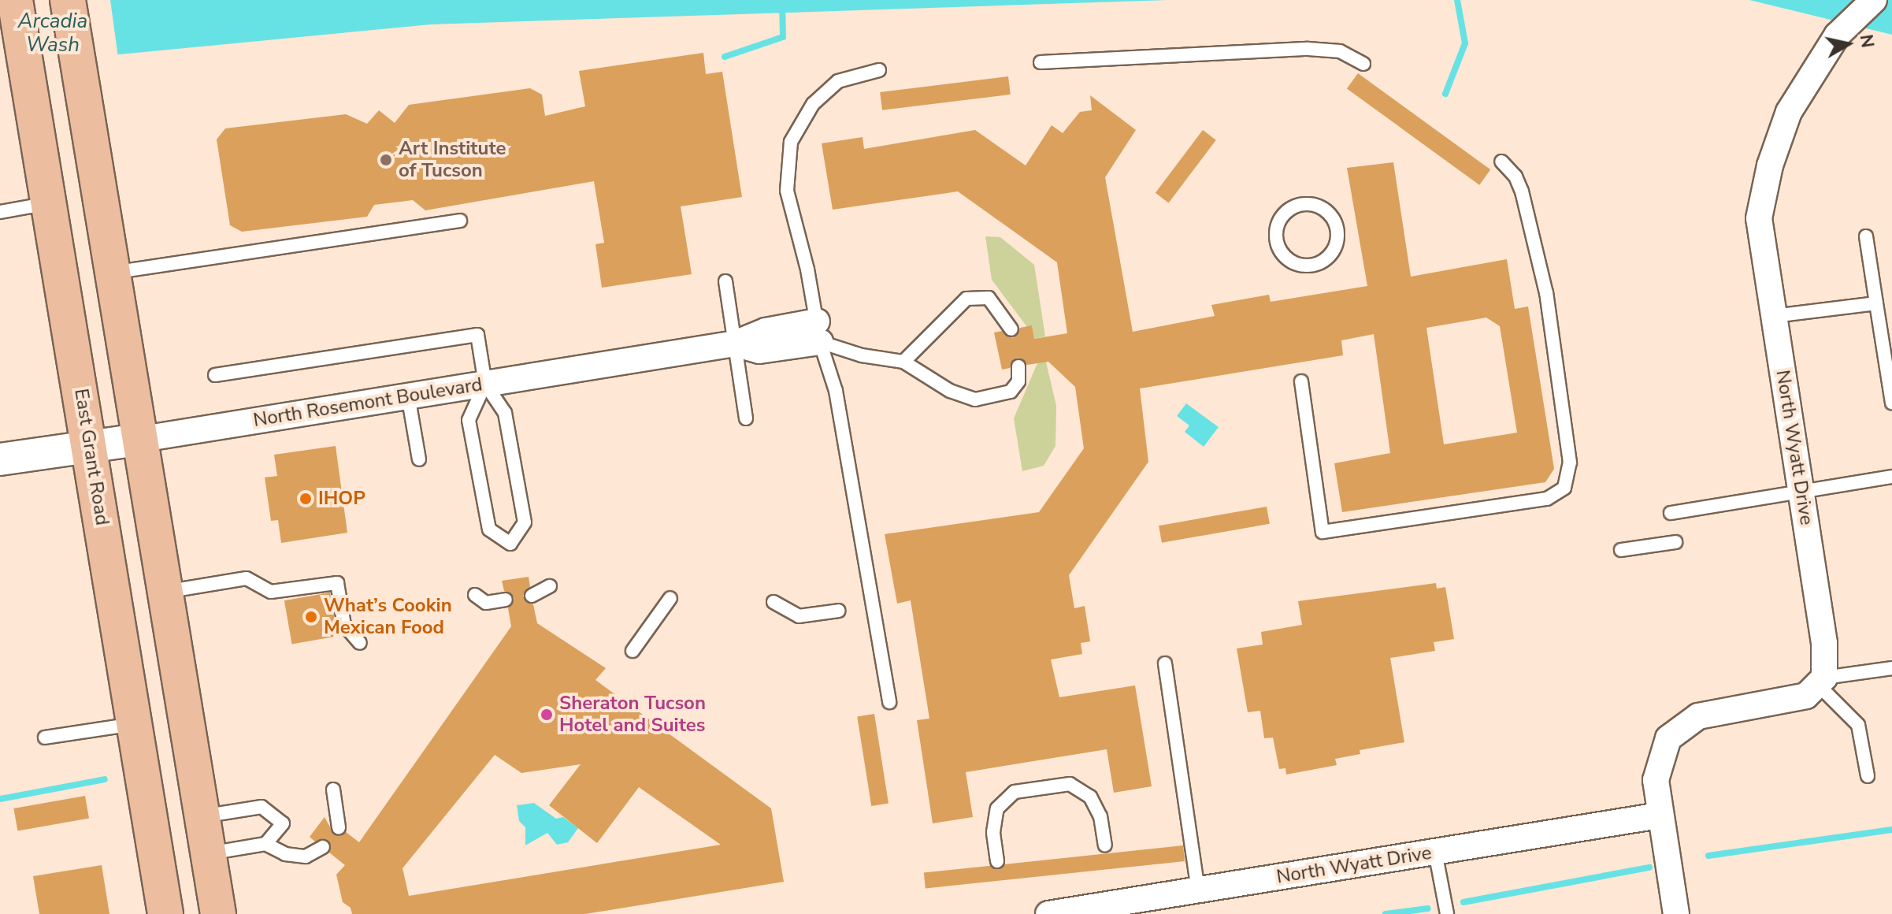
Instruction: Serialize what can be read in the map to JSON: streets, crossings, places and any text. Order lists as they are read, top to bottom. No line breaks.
{"streets":{"main road":["East Grant Road"],"street":["North Rosemont Boulevard","North Wyatt Drive"]},"crossings":[["North Rosemont Boulevard","East Grant Road"]],"water":["Arcadia Wash"],"places":["Art Institute of Tucson","IHOP","What’s Cookin Mexican Food","Sheraton Tucson Hotel and Suites"],"north":"right"}
